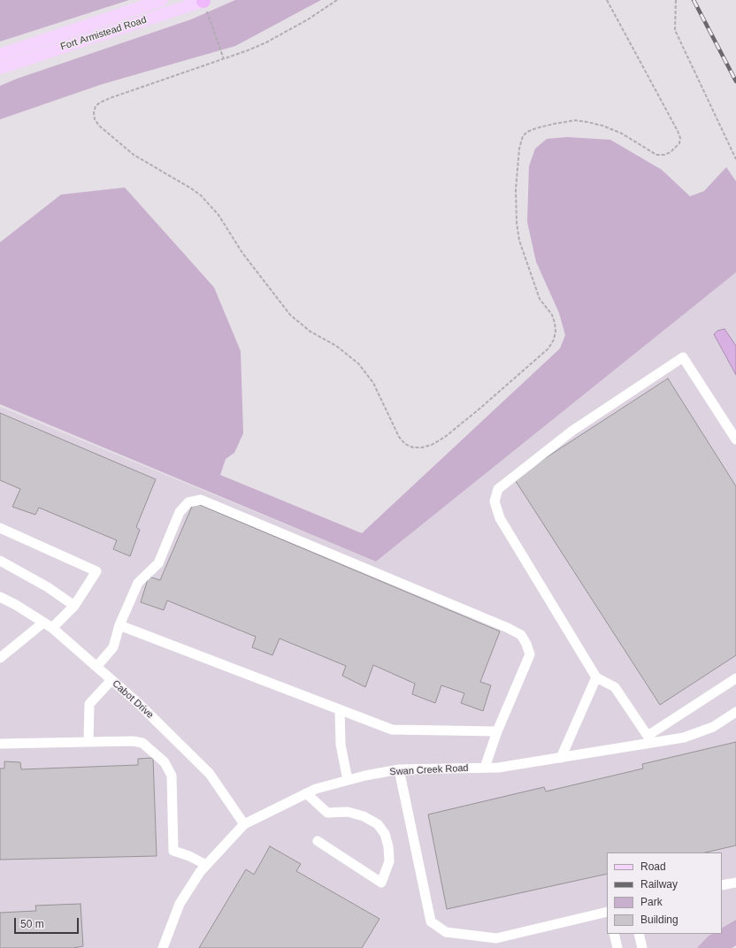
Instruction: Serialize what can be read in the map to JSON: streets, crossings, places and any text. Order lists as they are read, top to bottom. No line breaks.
{"streets":{"main road":["Fort Armistead Road"],"street":["Cabot Drive","Swan Creek Road"]},"crossings":[["Cabot Drive","Swan Creek Road"]],"legend":["Road","Railway","Park","Building"],"scale_bar":"50 m"}
